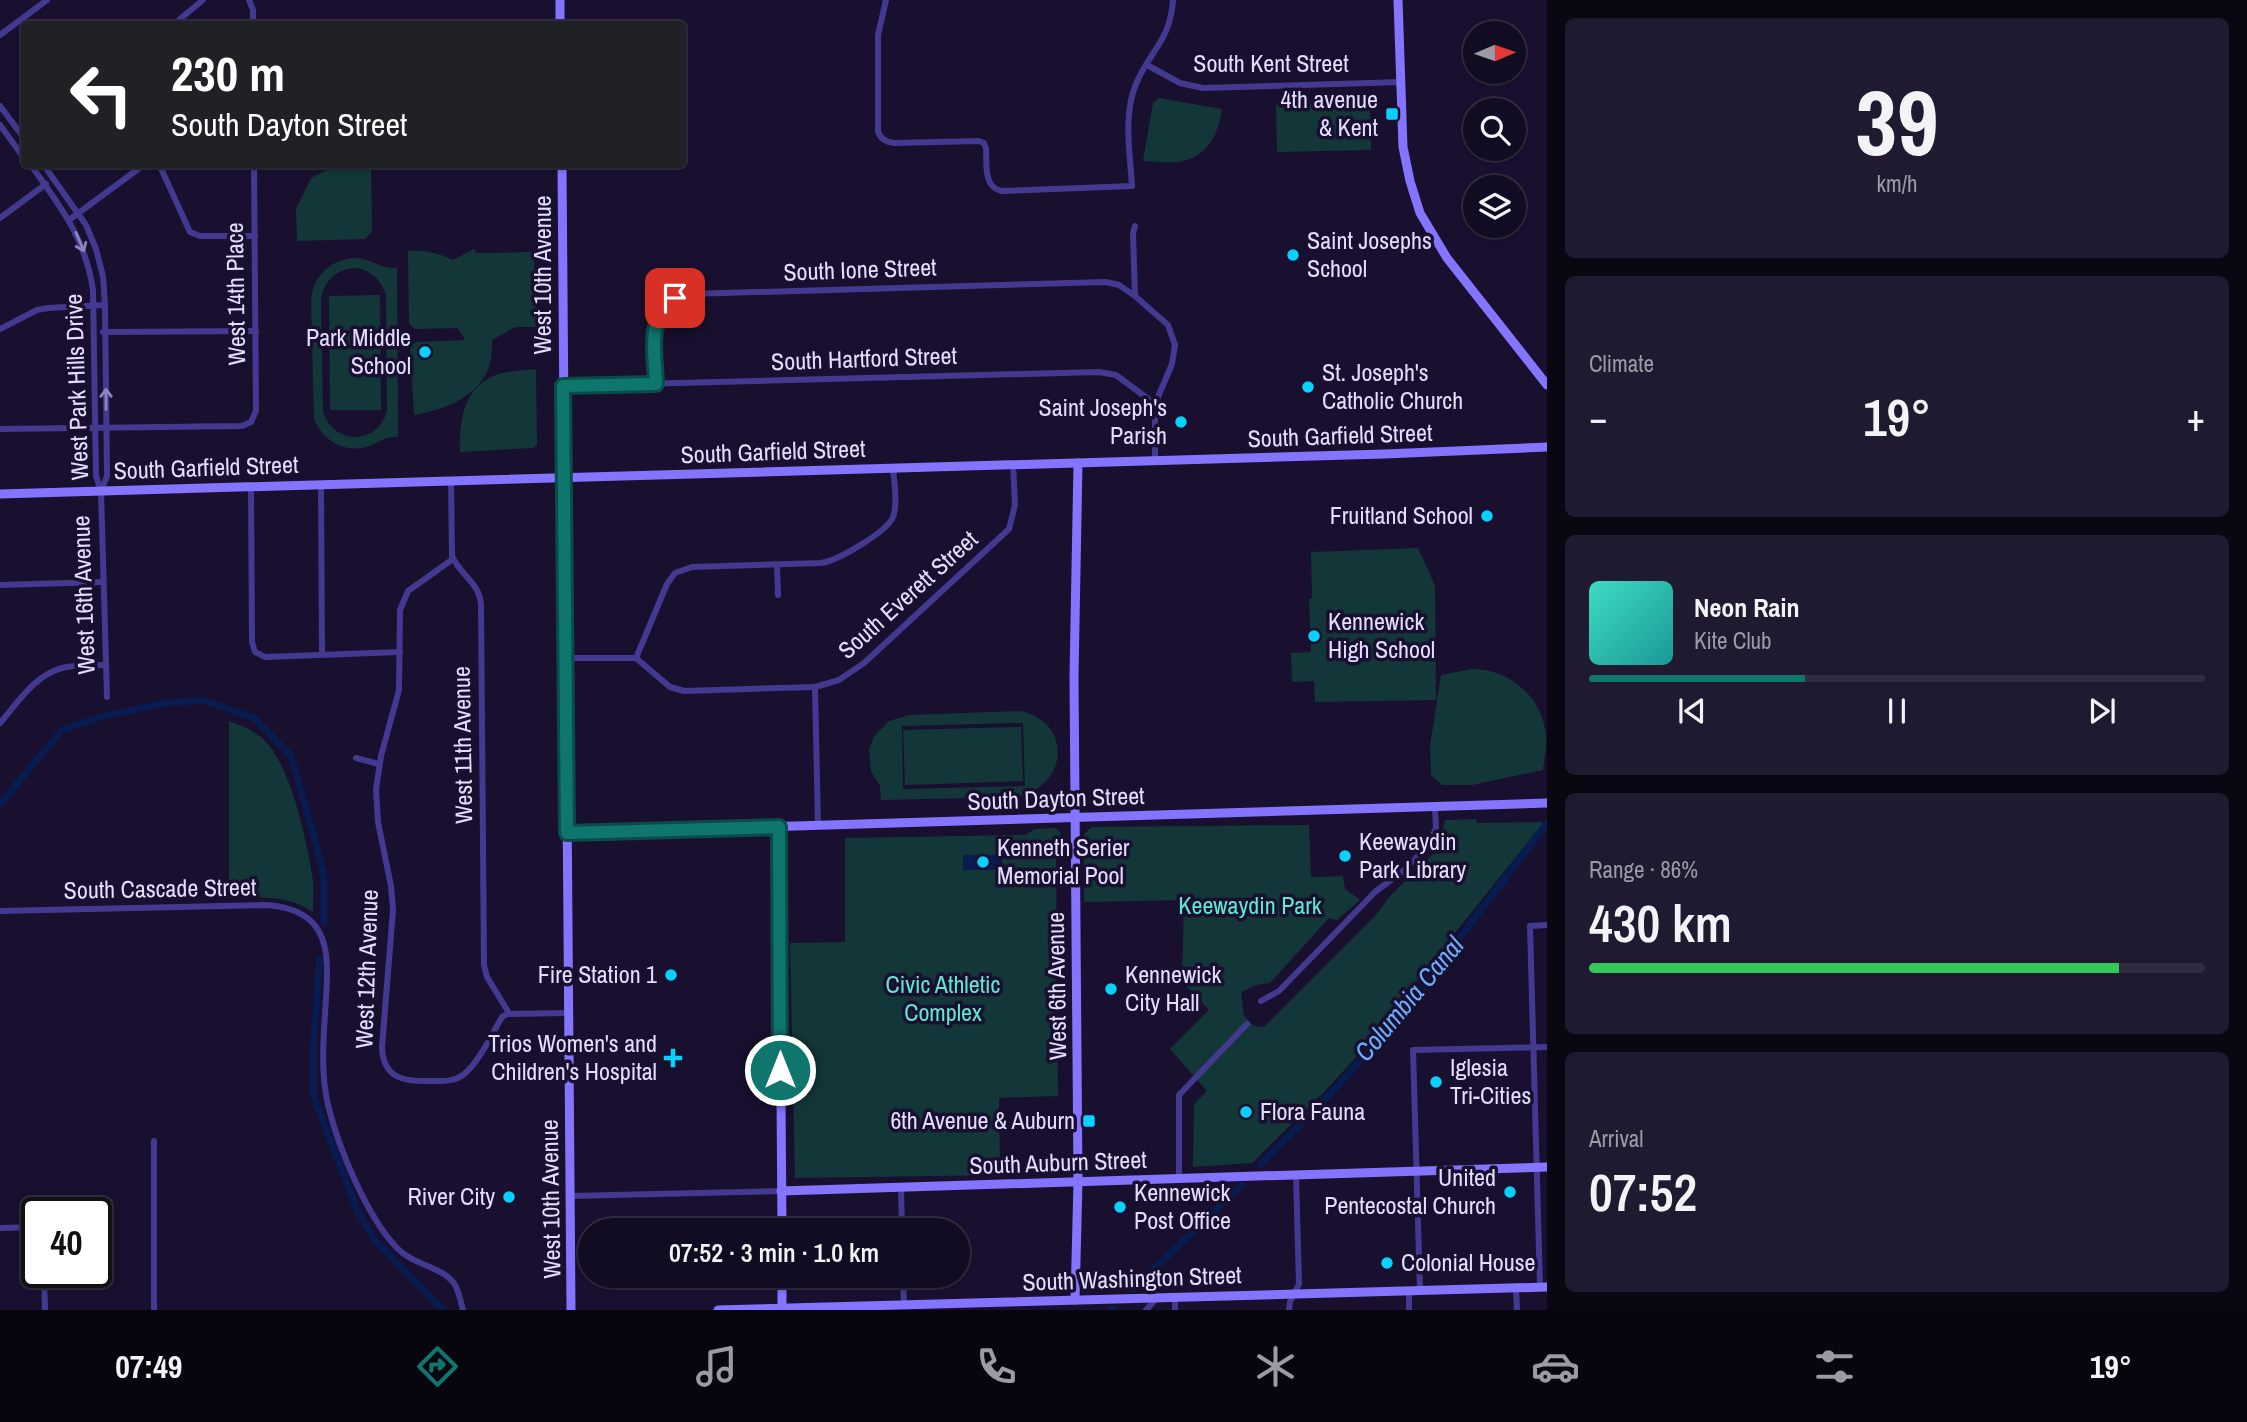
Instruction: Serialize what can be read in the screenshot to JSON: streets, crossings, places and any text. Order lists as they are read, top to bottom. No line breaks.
{"streets":{"street":["South Kent Street","South Ione Street","West 10th Avenue","West 14th Place","South Hartford Street","West Park Hills Drive","South Garfield Street","West 16th Avenue","South Everett Street","West 11th Avenue","South Dayton Street","South Cascade Street","West 12th Avenue","West 6th Avenue","South Auburn Street","South Washington Street"]},"crossings":[["South Ione Street","South Hartford Street"],["West 10th Avenue","South Hartford Street"],["West 10th Avenue","South Garfield Street"],["West 10th Avenue","South Dayton Street"],["West 10th Avenue","South Auburn Street"],["West 14th Place","West Park Hills Drive"],["West Park Hills Drive","South Garfield Street"],["West Park Hills Drive","West 16th Avenue"],["South Garfield Street","West 16th Avenue"],["South Garfield Street","South Everett Street"],["South Garfield Street","West 6th Avenue"],["West 11th Avenue","West 12th Avenue"],["South Dayton Street","West 6th Avenue"],["West 6th Avenue","South Auburn Street"],["West 6th Avenue","South Washington Street"]],"water":["Columbia Canal"],"parks":["Keewaydin Park","Civic Athletic Complex"],"places":{"transit":["4th avenue & Kent","6th Avenue & Auburn"],"other":["Saint Josephs School","Park Middle School","St. Joseph's Catholic Church","Saint Joseph's Parish","Fruitland School","Kennewick High School","Keewaydin Park Library","Kenneth Serier Memorial Pool","Fire Station 1","Kennewick City Hall","Iglesia Tri-Cities","Flora Fauna","United Pentecostal Church","River City","Kennewick Post Office","Colonial House"],"health":["Trios Women's and Children's Hospital"]},"north":"right","page":{"tile":[["39","km/h"],"Climate",["Range · 86%","430 km"],["Arrival","07:52"]],"turn":["230 m","South Dayton Street"],"heat":["−","19°","+"],"song":["Neon Rain","Kite Club"],"limit":"40","trip":"07:52 · 3 min · 1.0 km","tabs":["07:49","19°"]}}
